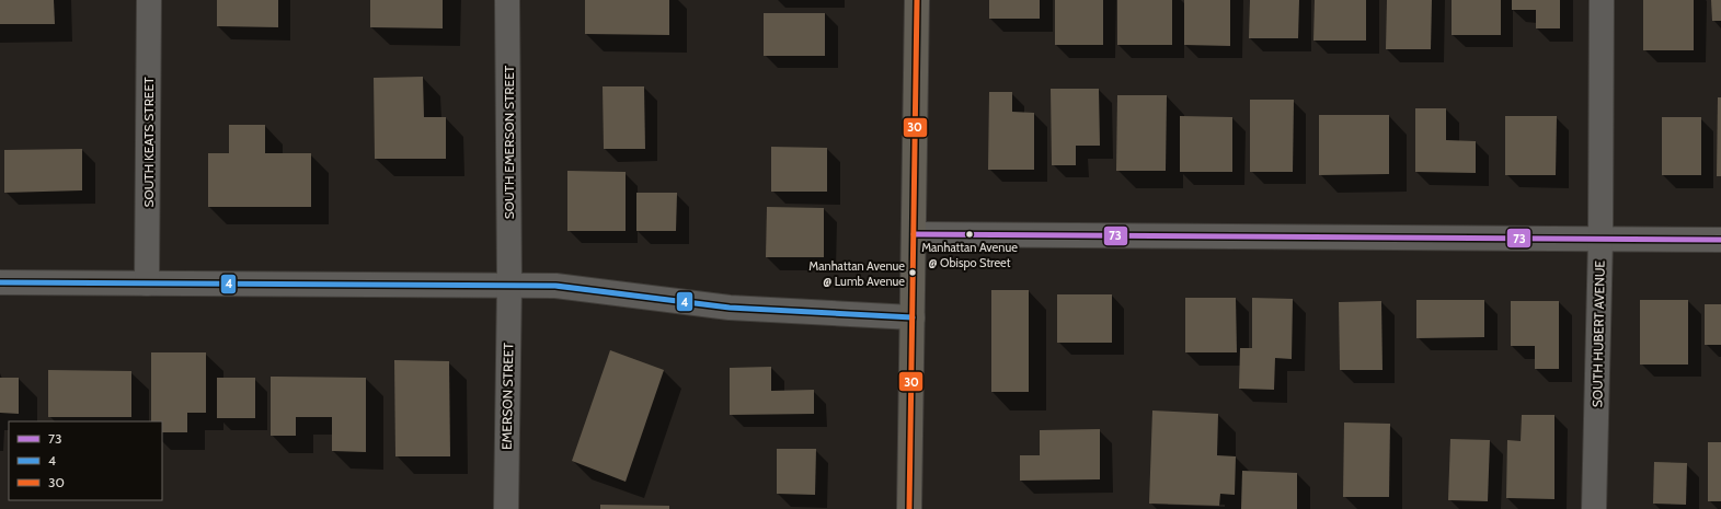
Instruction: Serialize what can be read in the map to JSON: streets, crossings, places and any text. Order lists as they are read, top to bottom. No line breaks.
{"streets":{"street":["SOUTH KEATS STREET","SOUTH EMERSON STREET","SOUTH HUBERT AVENUE","EMERSON STREET"]},"crossings":[["SOUTH EMERSON STREET","EMERSON STREET"]],"places":["Manhattan Avenue @ Obispo Street","Manhattan Avenue @ Lumb Avenue"],"lines":["transit line 30","transit line 73","transit line 4"],"legend":["73","4","30"]}
